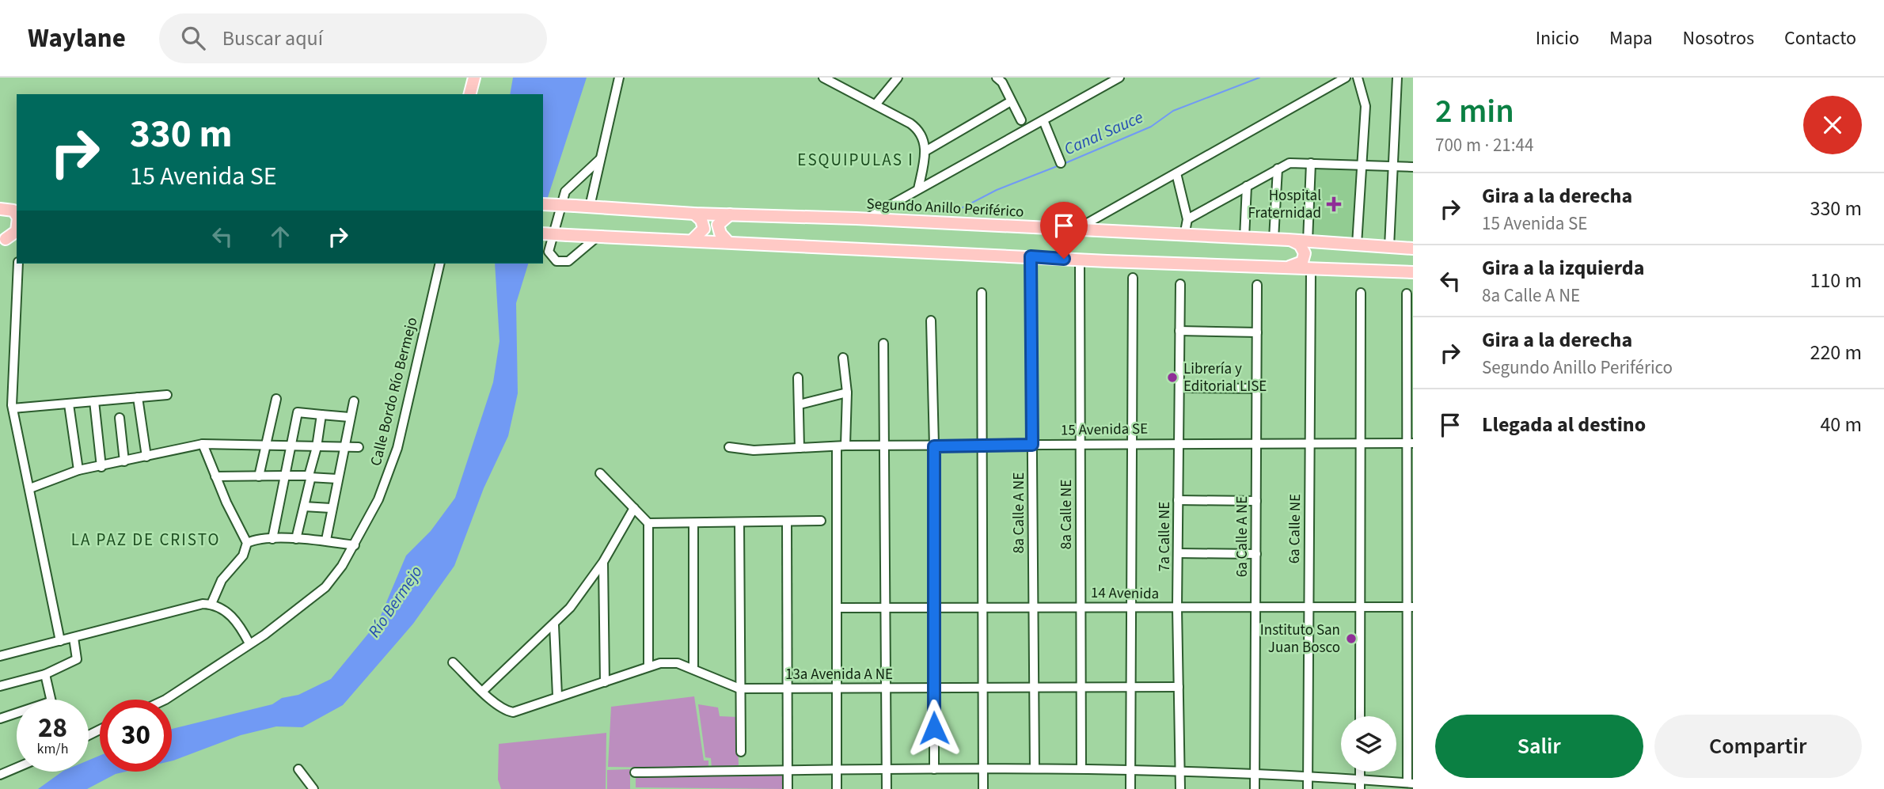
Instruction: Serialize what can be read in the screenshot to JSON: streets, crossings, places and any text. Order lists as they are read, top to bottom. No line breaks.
{"streets":{"main road":["Segundo Anillo Periférico"],"street":["Calle Bordo Río Bermejo","15 Avenida SE","8a Calle A NE","8a Calle NE","6a Calle NE","7a Calle NE","6a Calle A NE","14 Avenida","13a Avenida A NE"]},"crossings":[["15 Avenida SE","8a Calle A NE"],["15 Avenida SE","8a Calle NE"],["15 Avenida SE","6a Calle NE"],["15 Avenida SE","7a Calle NE"],["15 Avenida SE","6a Calle A NE"],["8a Calle A NE","14 Avenida"],["8a Calle A NE","13a Avenida A NE"],["8a Calle NE","14 Avenida"],["8a Calle NE","13a Avenida A NE"],["6a Calle NE","14 Avenida"],["7a Calle NE","14 Avenida"],["7a Calle NE","13a Avenida A NE"],["6a Calle A NE","14 Avenida"]],"districts":["ESQUIPULAS I","LA PAZ DE CRISTO"],"water":["Canal Sauce","Río Bermejo"],"places":{"health":["Hospital Fraternidad"],"other":["Librería y Editorial LISE","Instituto San Juan Bosco"]},"page":{"header":"Waylane","search":"Buscar aquí","nav":["Inicio","Mapa","Nosotros","Contacto"],"heading":["2 min","700 m · 21:44"],"turn":["330 m","15 Avenida SE"],"list":[{"name":"Gira a la derecha","note":"15 Avenida SE","value":"330 m"},{"name":"Gira a la izquierda","note":"8a Calle A NE","value":"110 m"},{"name":"Gira a la derecha","note":"Segundo Anillo Periférico","value":"220 m"},{"name":"Llegada al destino","value":"40 m"}],"speed":"28 km/h","limit":"30","buttons":["Salir","Compartir"]}}
